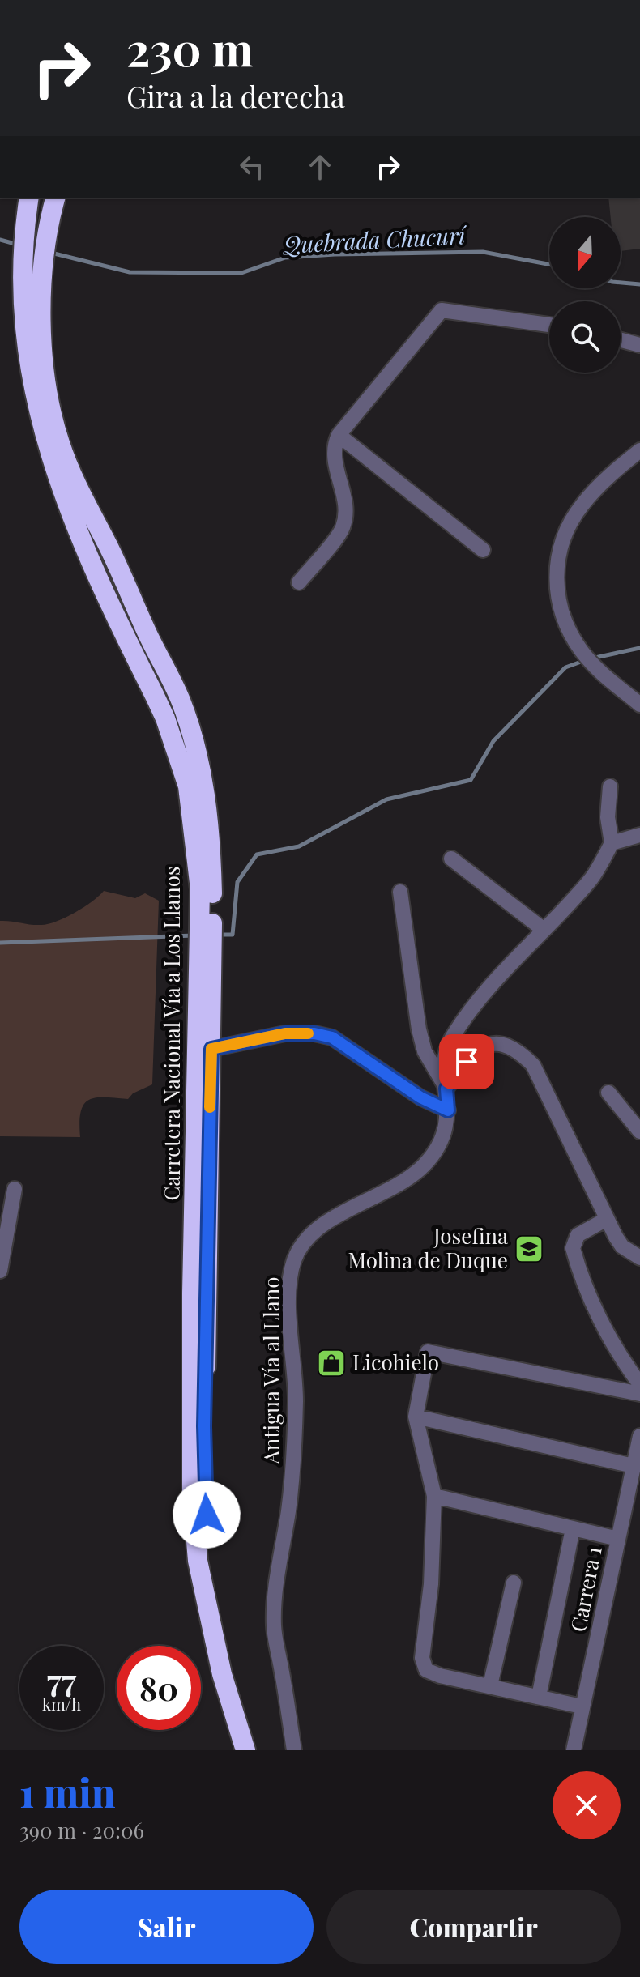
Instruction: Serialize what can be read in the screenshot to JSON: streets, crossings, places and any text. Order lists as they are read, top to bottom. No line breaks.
{"streets":{"highway":["Carretera Nacional Vía a Los Llanos"],"street":["Antigua Vía al Llano","Carrera 1"]},"water":["Quebrada Chucurí"],"places":{"school or university":["Josefina Molina de Duque"],"shop":["Licohielo"]},"north":"bottom","page":{"turn":["230 m","Gira a la derecha"],"speed":"77 km/h","limit":"80","heading":["1 min","390 m · 20:06"],"buttons":["Salir","Compartir"]}}
